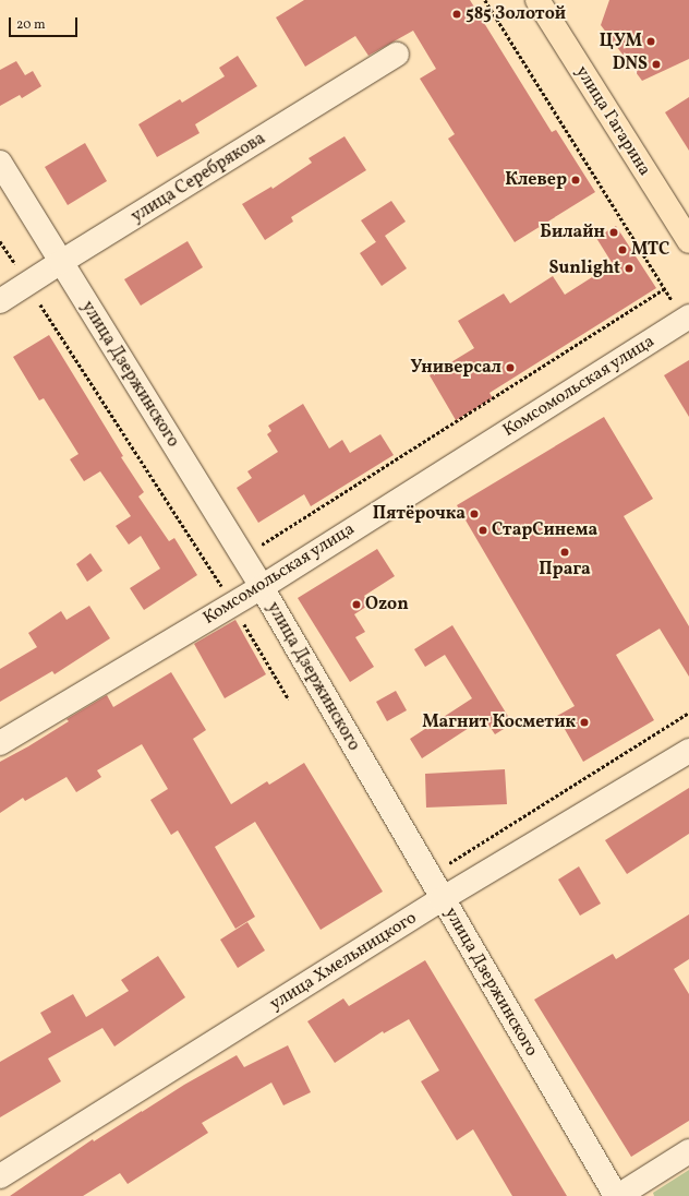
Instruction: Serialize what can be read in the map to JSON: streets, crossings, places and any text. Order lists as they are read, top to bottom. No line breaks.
{"streets":{"main road":["улица Гагарина"],"street":["улица Серебрякова","улица Дзержинского","Комсомольская улица","улица Хмельницкого"]},"crossings":[["улица Серебрякова","улица Дзержинского"],["улица Дзержинского","Комсомольская улица"],["улица Дзержинского","улица Хмельницкого"]],"places":["585 Золотой","ЦУМ","DNS","Клевер","Билайн","МТС","Sunlight","Универсал","Пятёрочка","СтарСинема","Прага","Ozon","Магнит Косметик"],"scale_bar":"20 m"}
